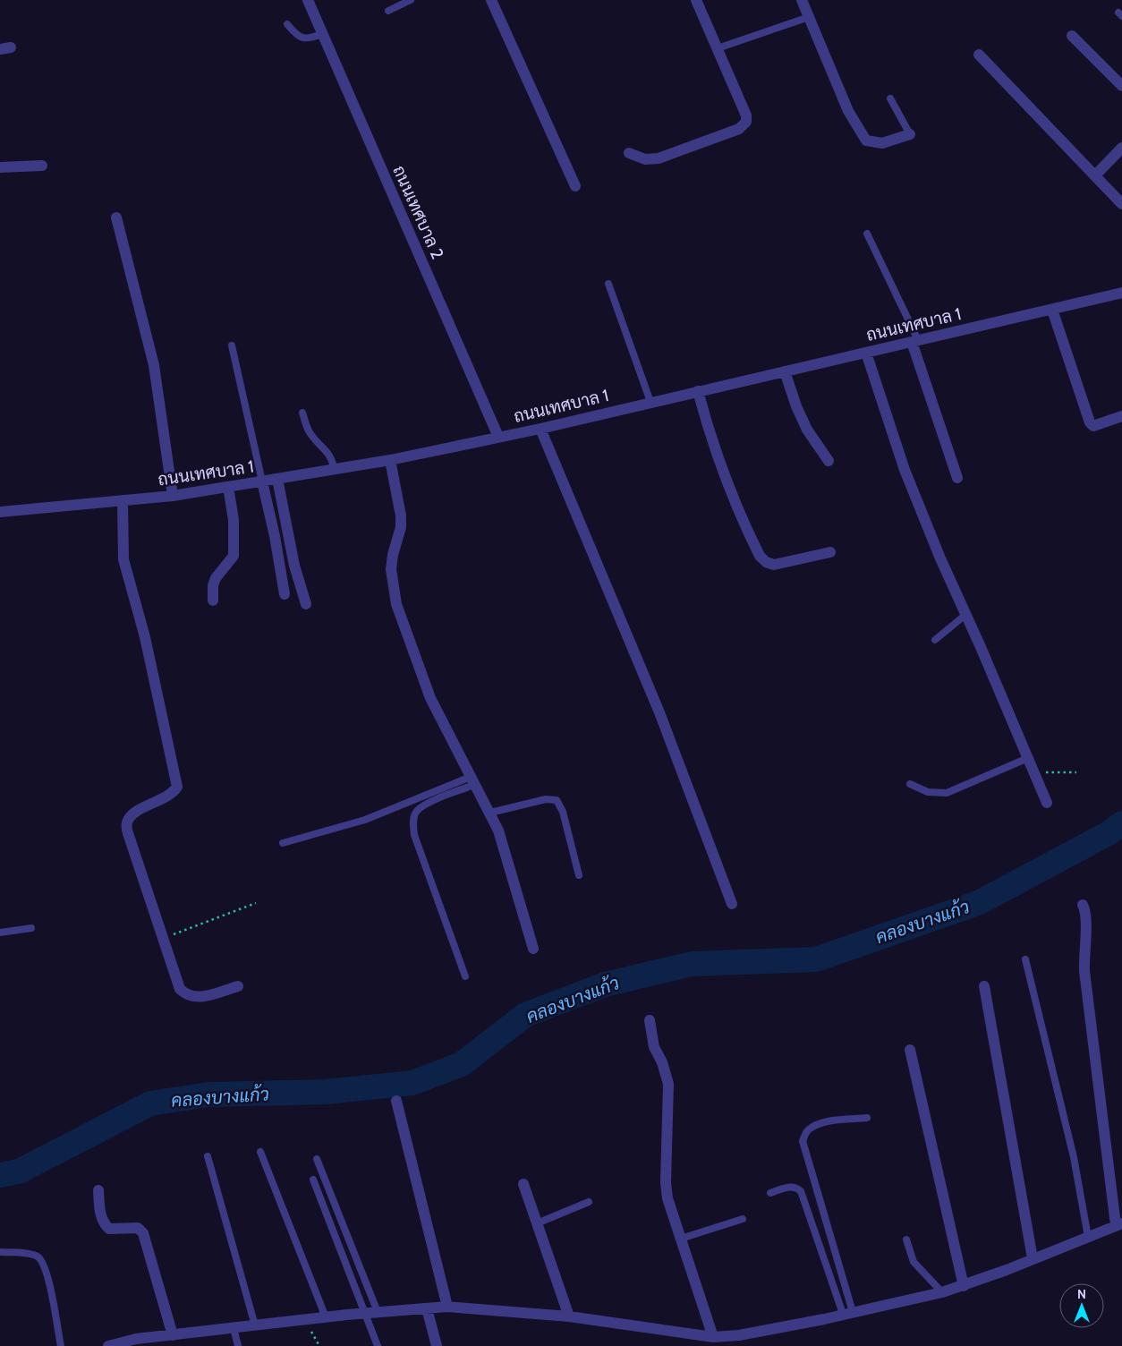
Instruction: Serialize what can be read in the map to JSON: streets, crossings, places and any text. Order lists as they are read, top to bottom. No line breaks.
{"streets":{"street":["ถนนเทศบาล 2","ถนนเทศบาล 1"]},"crossings":[["ถนนเทศบาล 2","ถนนเทศบาล 1"]],"water":["คลองบางแก้ว"],"north":"top"}
